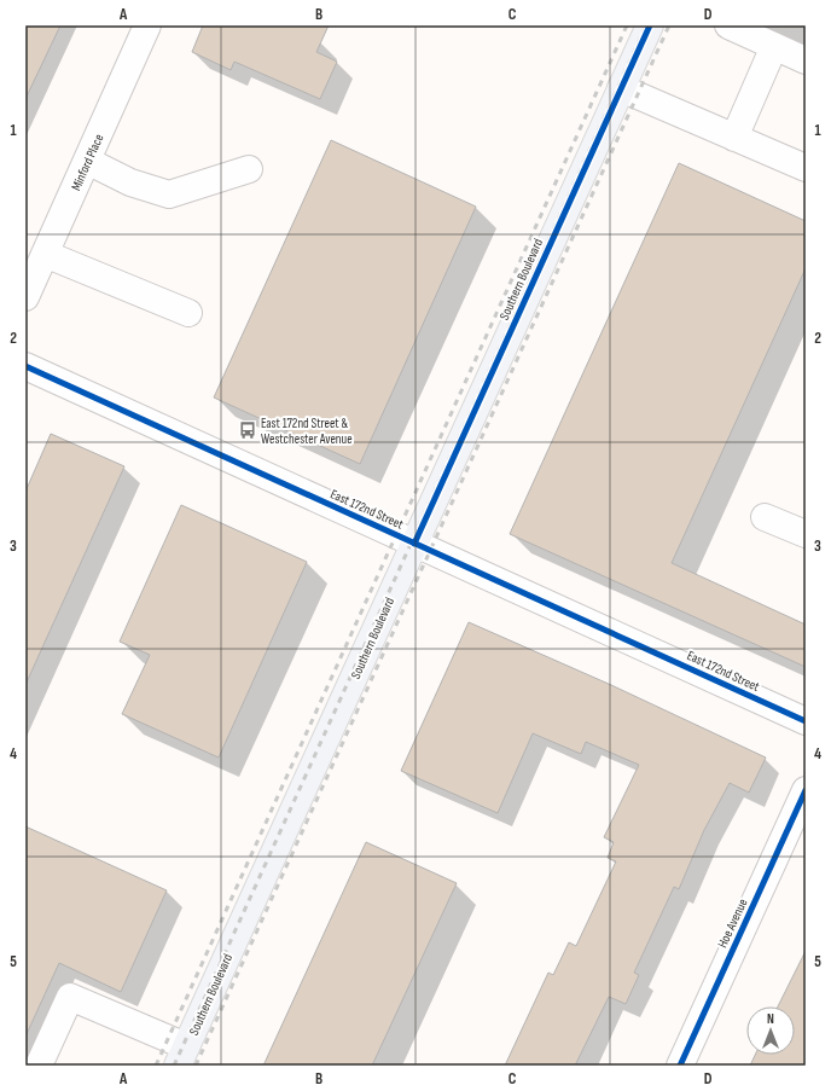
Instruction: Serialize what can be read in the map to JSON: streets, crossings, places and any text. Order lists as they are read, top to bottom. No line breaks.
{"streets":{"main road":["Southern Boulevard"],"street":["Minford Place","East 172nd Street","Hoe Avenue"]},"crossings":[["Southern Boulevard","East 172nd Street"]],"places":{"bus stop":["East 172nd Street & Westchester Avenue"]},"north":"top","grid":{"columns":["A","B","C","D"],"rows":["1","2","3","4","5"]}}
